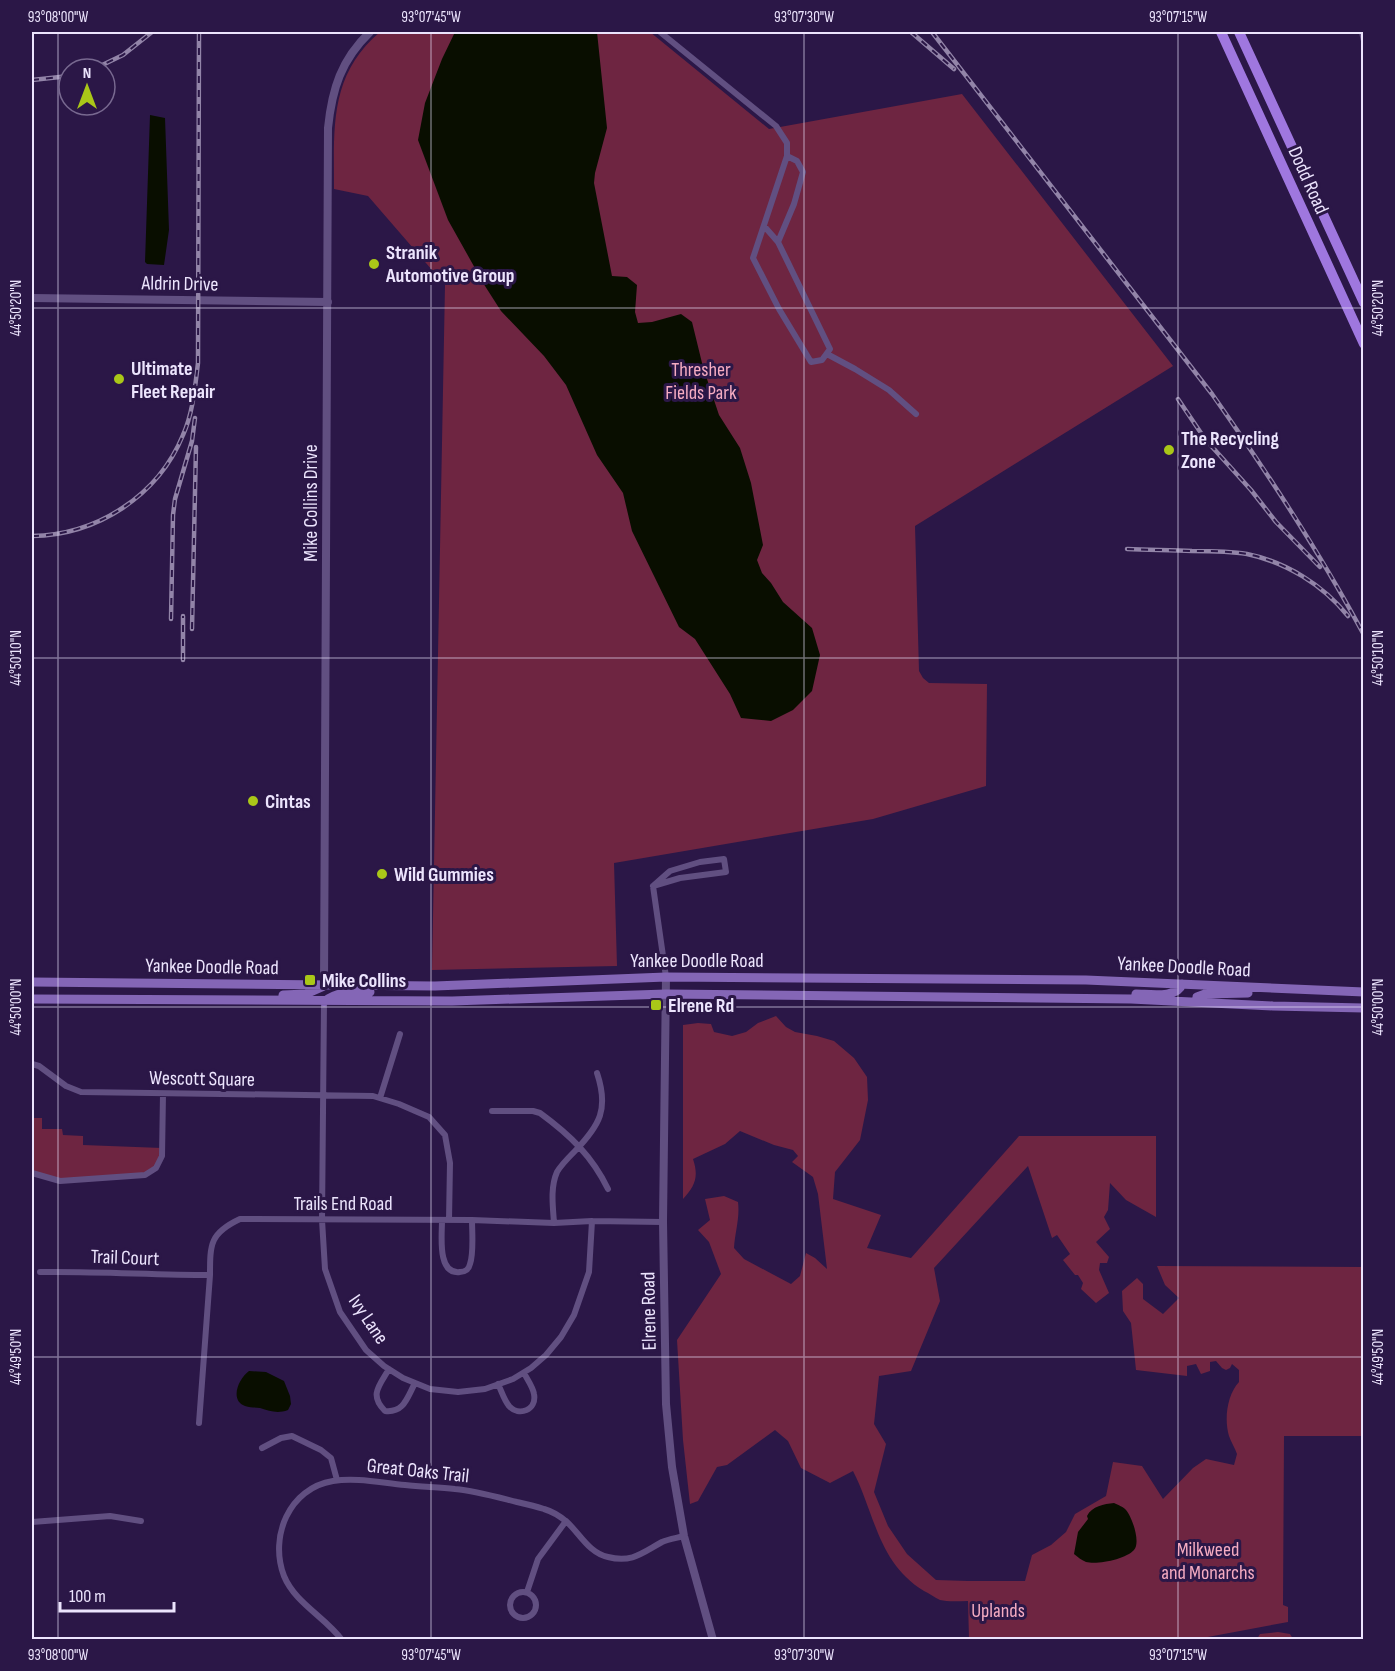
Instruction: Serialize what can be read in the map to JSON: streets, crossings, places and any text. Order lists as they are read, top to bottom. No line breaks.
{"streets":{"main road":["Dodd Road","Yankee Doodle Road"],"street":["Aldrin Drive","Mike Collins Drive","Wescott Square","Trails End Road","Trail Court","Elrene Road","Ivy Lane","Great Oaks Trail"]},"crossings":[["Aldrin Drive","Mike Collins Drive"],["Mike Collins Drive","Yankee Doodle Road"],["Yankee Doodle Road","Elrene Road"],["Yankee Doodle Road","Ivy Lane"],["Wescott Square","Trails End Road"],["Wescott Square","Ivy Lane"],["Trails End Road","Trail Court"],["Trails End Road","Elrene Road"],["Trails End Road","Ivy Lane"],["Elrene Road","Great Oaks Trail"]],"parks":["Thresher Fields Park","Milkweed and Monarchs","Uplands"],"places":{"other":["Stranik Automotive Group","Ultimate Fleet Repair","The Recycling Zone","Cintas","Wild Gummies"],"transit":["Mike Collins","Elrene Rd"]},"scale_bar":"100 m","north":"top","coordinates":["93°08'00\"W","93°07'45\"W","93°07'30\"W","93°07'15\"W","44°50'20\"N","44°50'10\"N","44°50'00\"N","44°49'50\"N"]}
